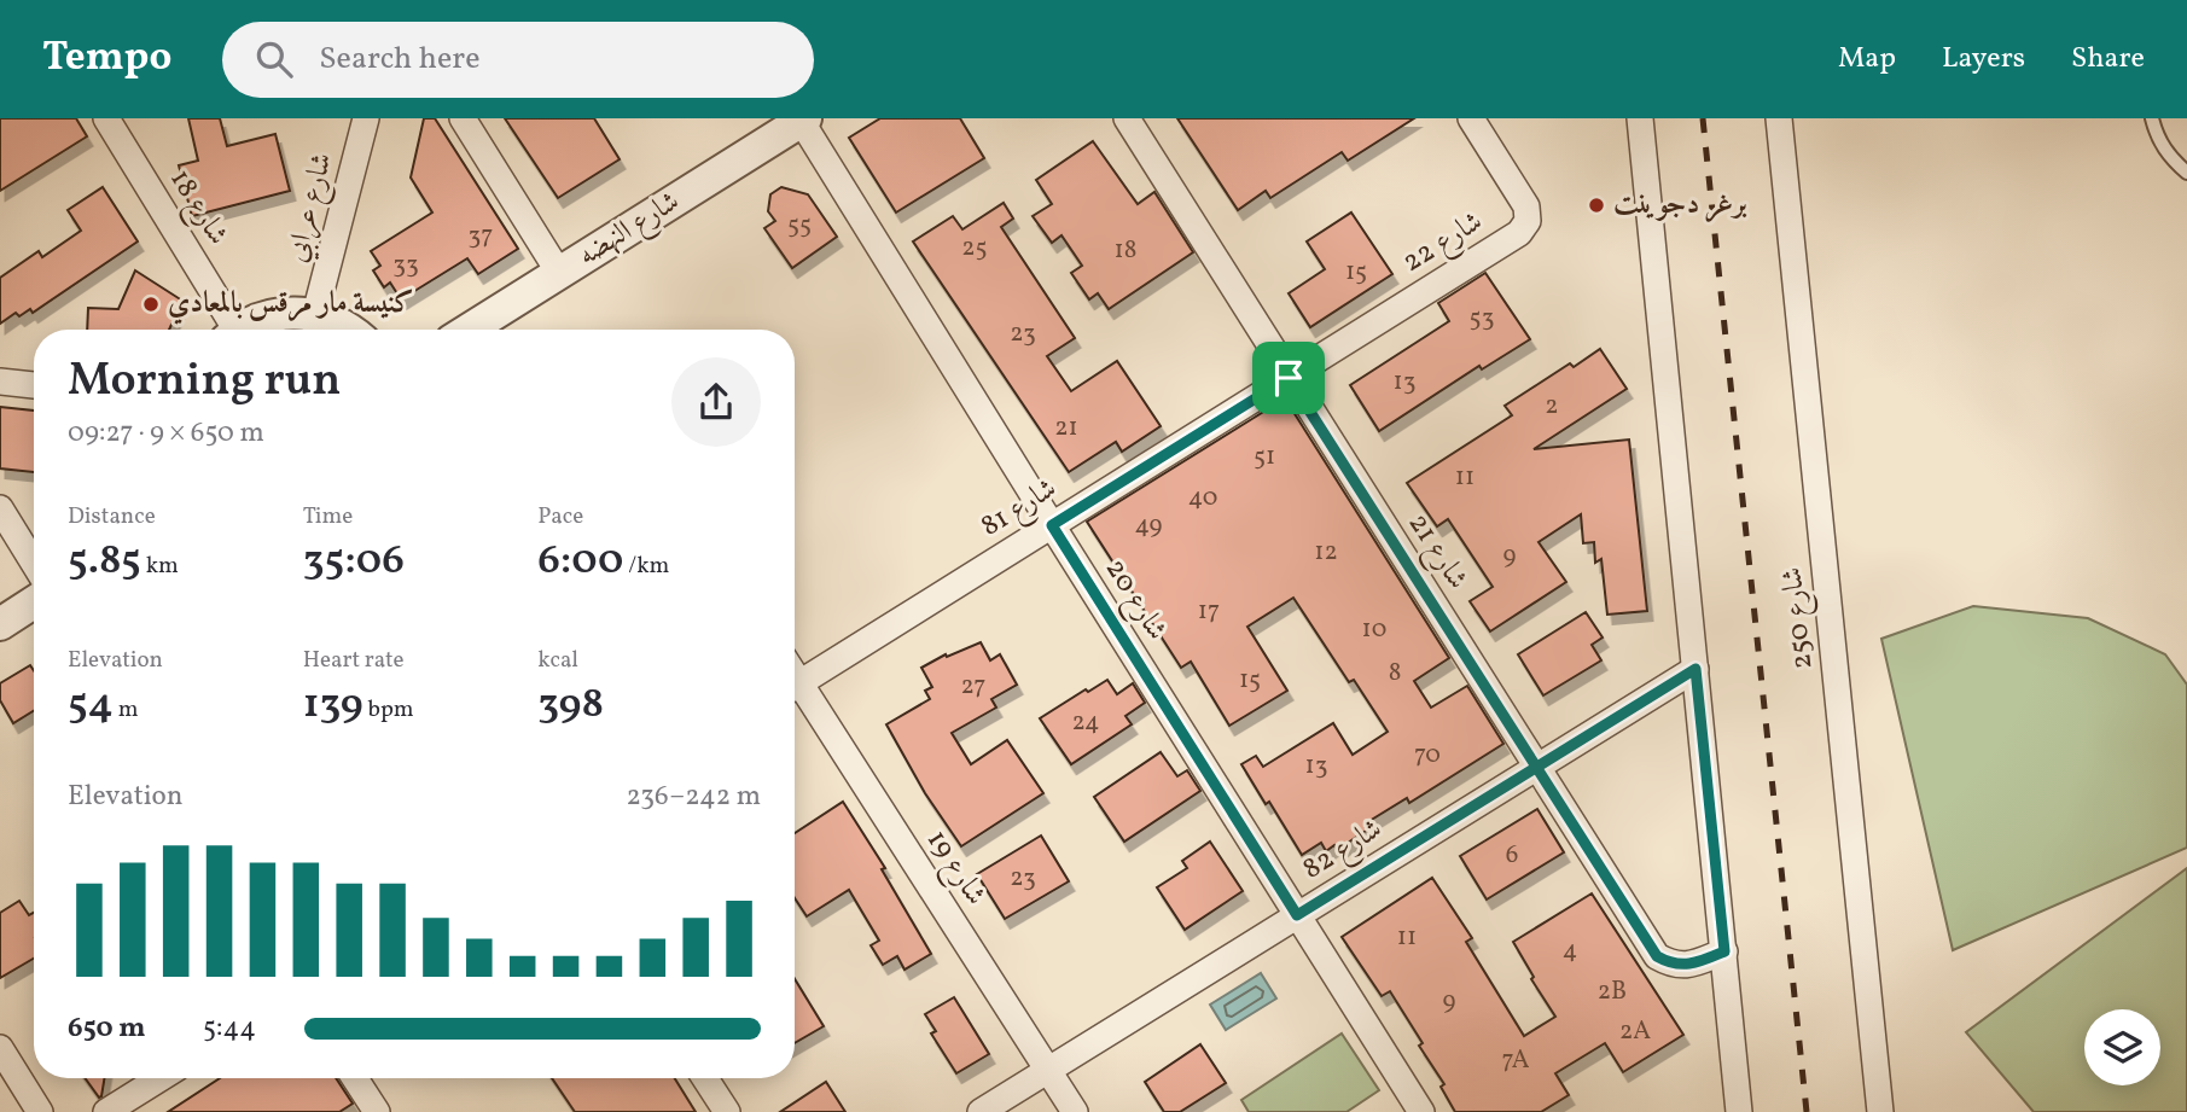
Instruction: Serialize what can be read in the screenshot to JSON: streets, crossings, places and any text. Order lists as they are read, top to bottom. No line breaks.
{"streets":{"street":["شارع 18","شارع عرابي","شارع النهضه","شارع 22","شارع 81","شارع 21","شارع 20","شارع 250","شارع 82","شارع 19"]},"crossings":[["شارع النهضه","شارع 20"],["شارع 22","شارع 81"],["شارع 22","شارع 21"],["شارع 81","شارع 21"],["شارع 81","شارع 20"],["شارع 21","شارع 82"],["شارع 20","شارع 82"],["شارع 82","شارع 19"]],"places":["برغر دجوينت","كنيسة مار مرقس بالمعادي"],"house_numbers":["55","37","25","18","33","15","53","23","13","2","21","51","11","40","49","12","9","17","10","8","15","27","24","70","13","6","23","11","4","2B","9","2A","7A"],"page":{"header":"Tempo","search":"Search here","nav":["Map","Layers","Share"],"heading":["Morning run","09:27 · 9 × 650 m"],"stats":[["Distance","5.85 km"],["Time","35:06"],["Pace","6:00 /km"],["Elevation","54 m"],["Heart rate","139 bpm"],["kcal","398"]],"chart":["Elevation","236–242 m"],"list":[{"name":"650 m","note":"5:44"}]}}
